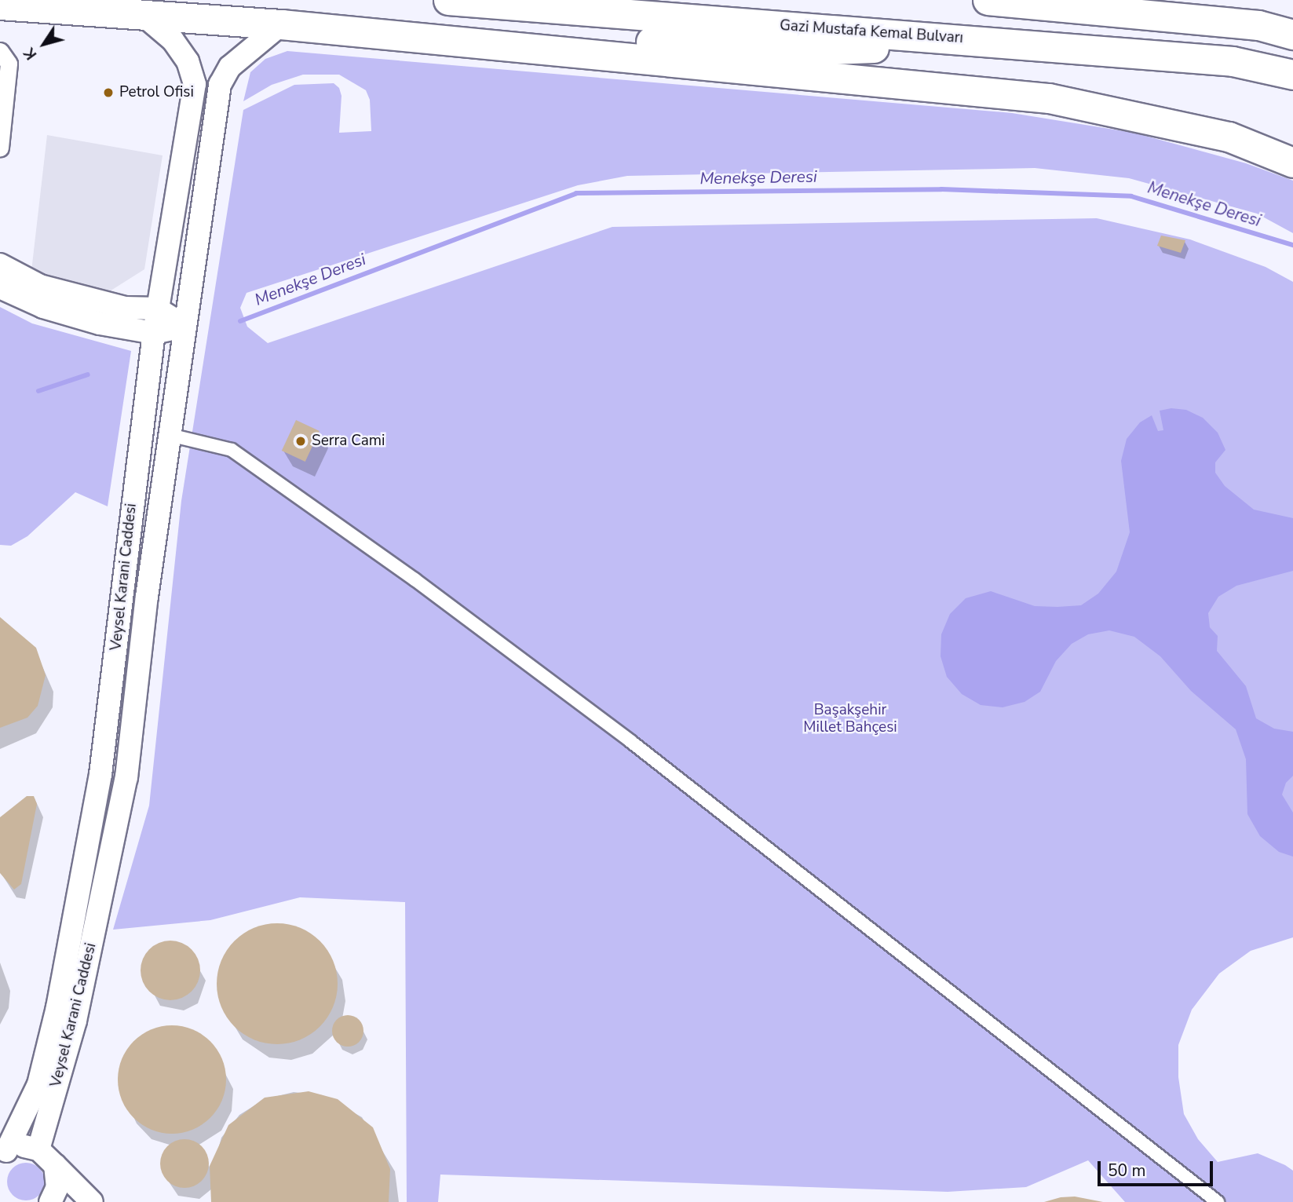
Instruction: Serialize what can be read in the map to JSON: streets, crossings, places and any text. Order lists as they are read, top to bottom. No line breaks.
{"streets":{"highway":["Gazi Mustafa Kemal Bulvarı"],"street":["Veysel Karani Caddesi"]},"water":["Menekşe Deresi"],"parks":["Başakşehir Millet Bahçesi"],"places":["Petrol Ofisi","Serra Cami"],"scale_bar":"50 m","north":"bottom left"}
